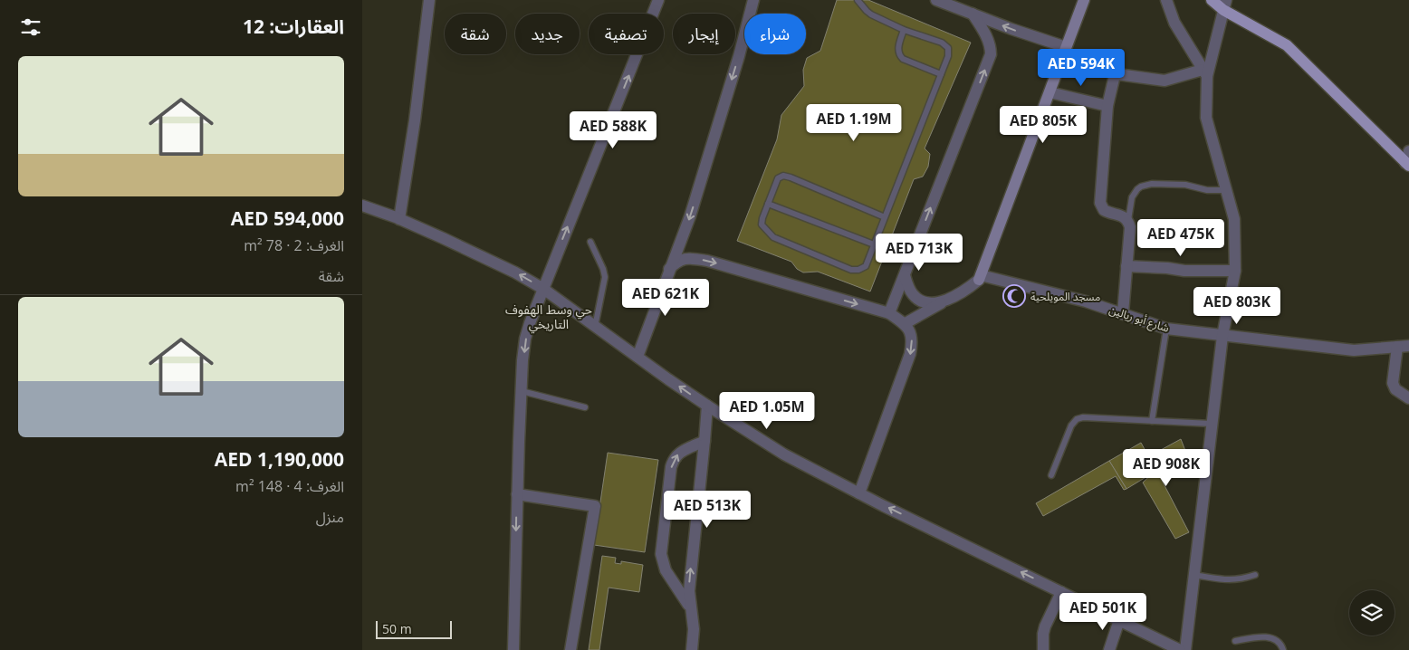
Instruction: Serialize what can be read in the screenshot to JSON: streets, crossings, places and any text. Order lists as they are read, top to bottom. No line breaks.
{"streets":{"street":["شارع أبو ريالين"]},"districts":["حي وسط الهفوف التاريخي"],"places":{"mosque":["مسجد المويلحية"]},"scale_bar":"50 m","page":{"heading":"العقارات: 12","chip":["شراء","إيجار","تصفية","جديد","شقة"],"price":["AED 594K","AED 1.19M","AED 805K","AED 588K","AED 475K","AED 713K","AED 621K","AED 803K","AED 1.05M","AED 908K","AED 513K","AED 501K"],"list":[{"name":"AED 594,000","note":"الغرف: 2 · 78 m² · شقة"},{"name":"AED 1,190,000","note":"الغرف: 4 · 148 m² · منزل"}],"scale":"50 m"}}
